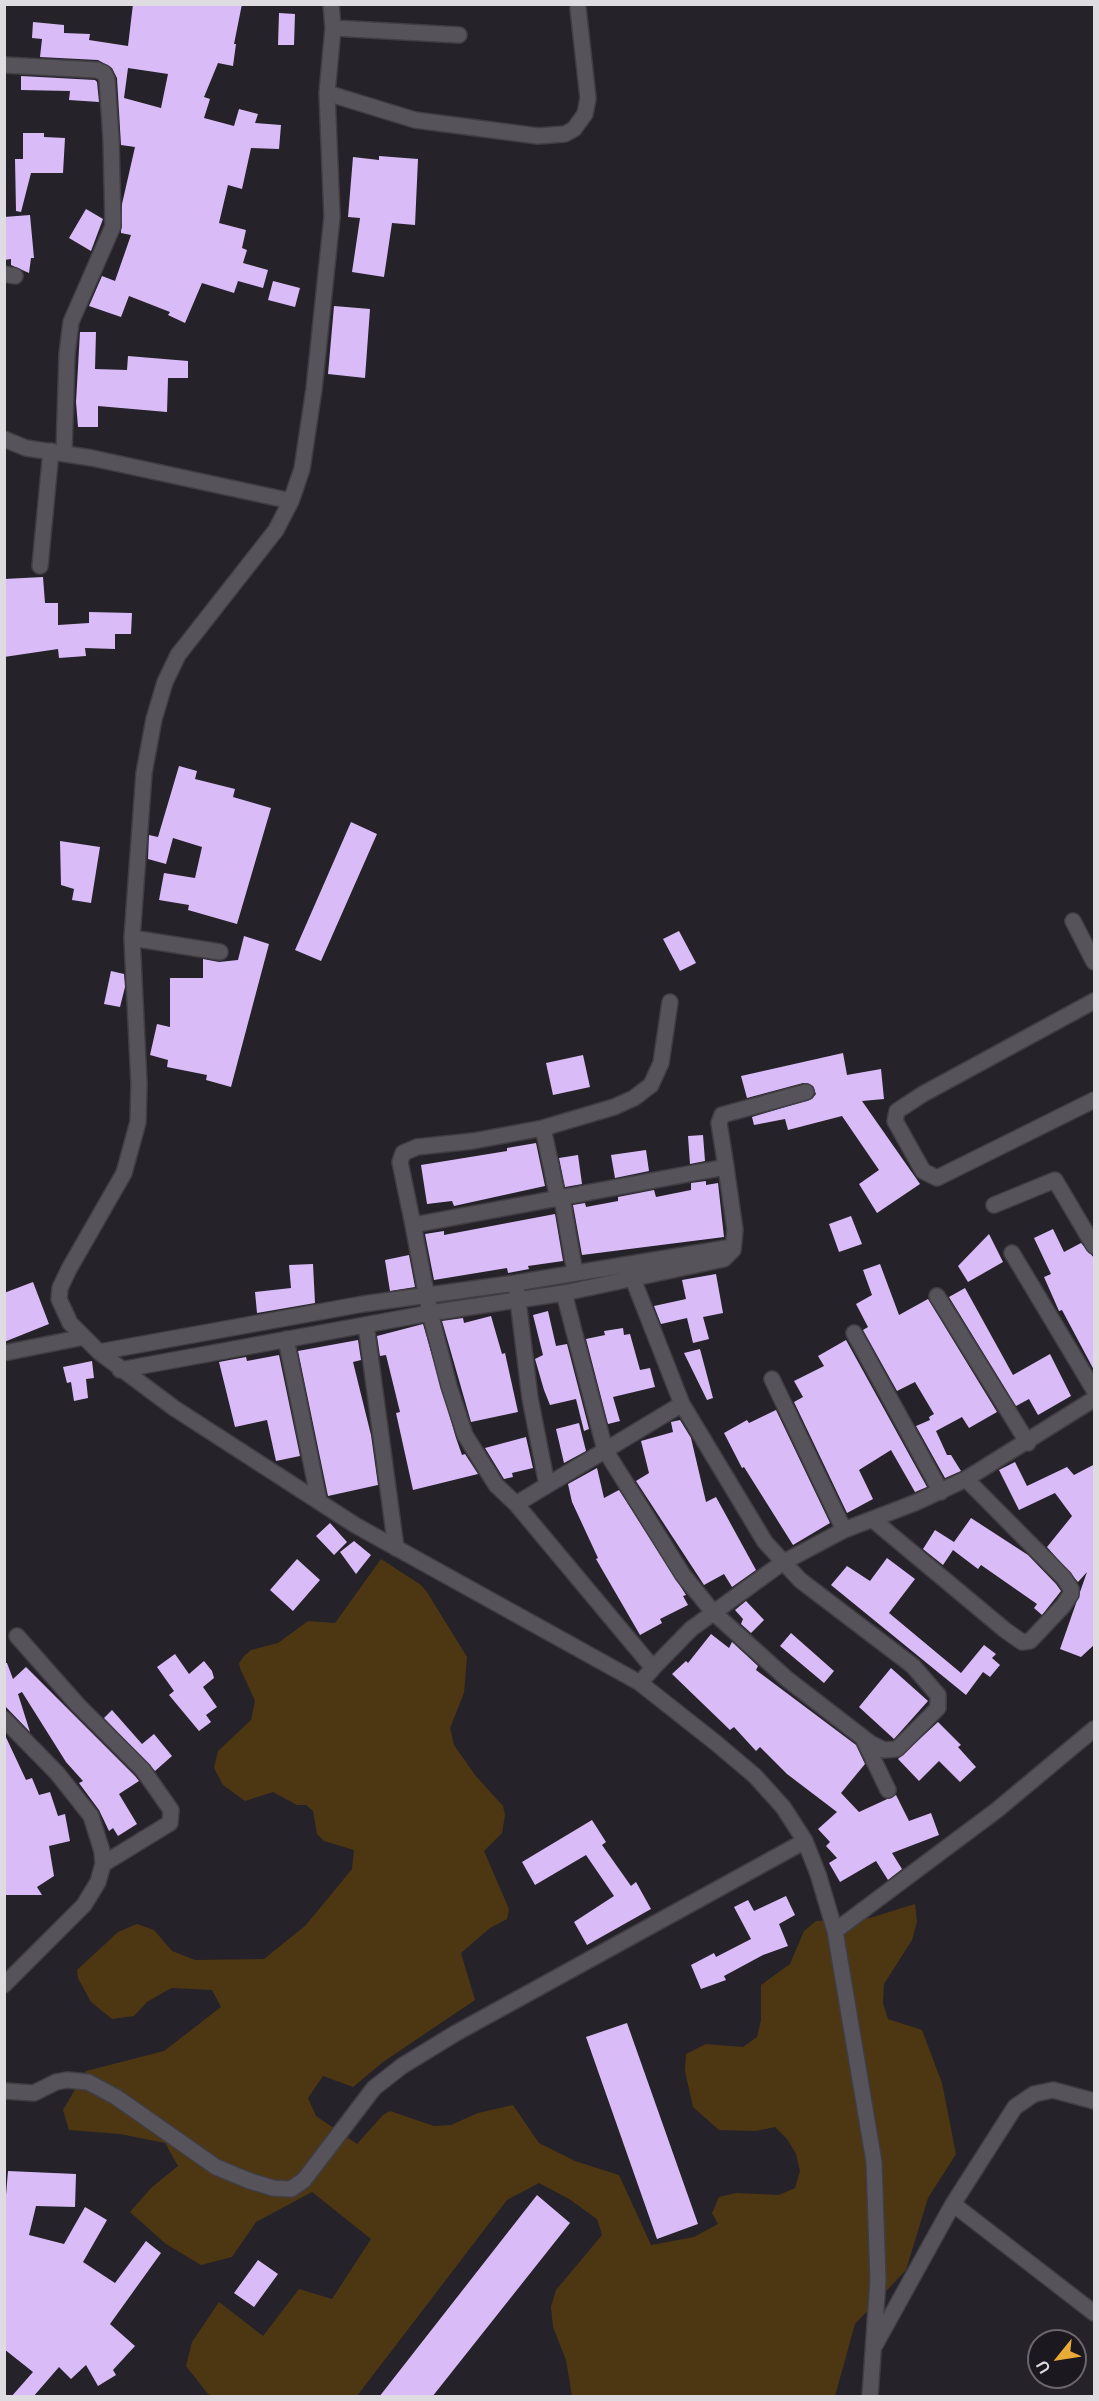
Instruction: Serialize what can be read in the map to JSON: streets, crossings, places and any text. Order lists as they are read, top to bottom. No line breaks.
{"north":"bottom left"}
